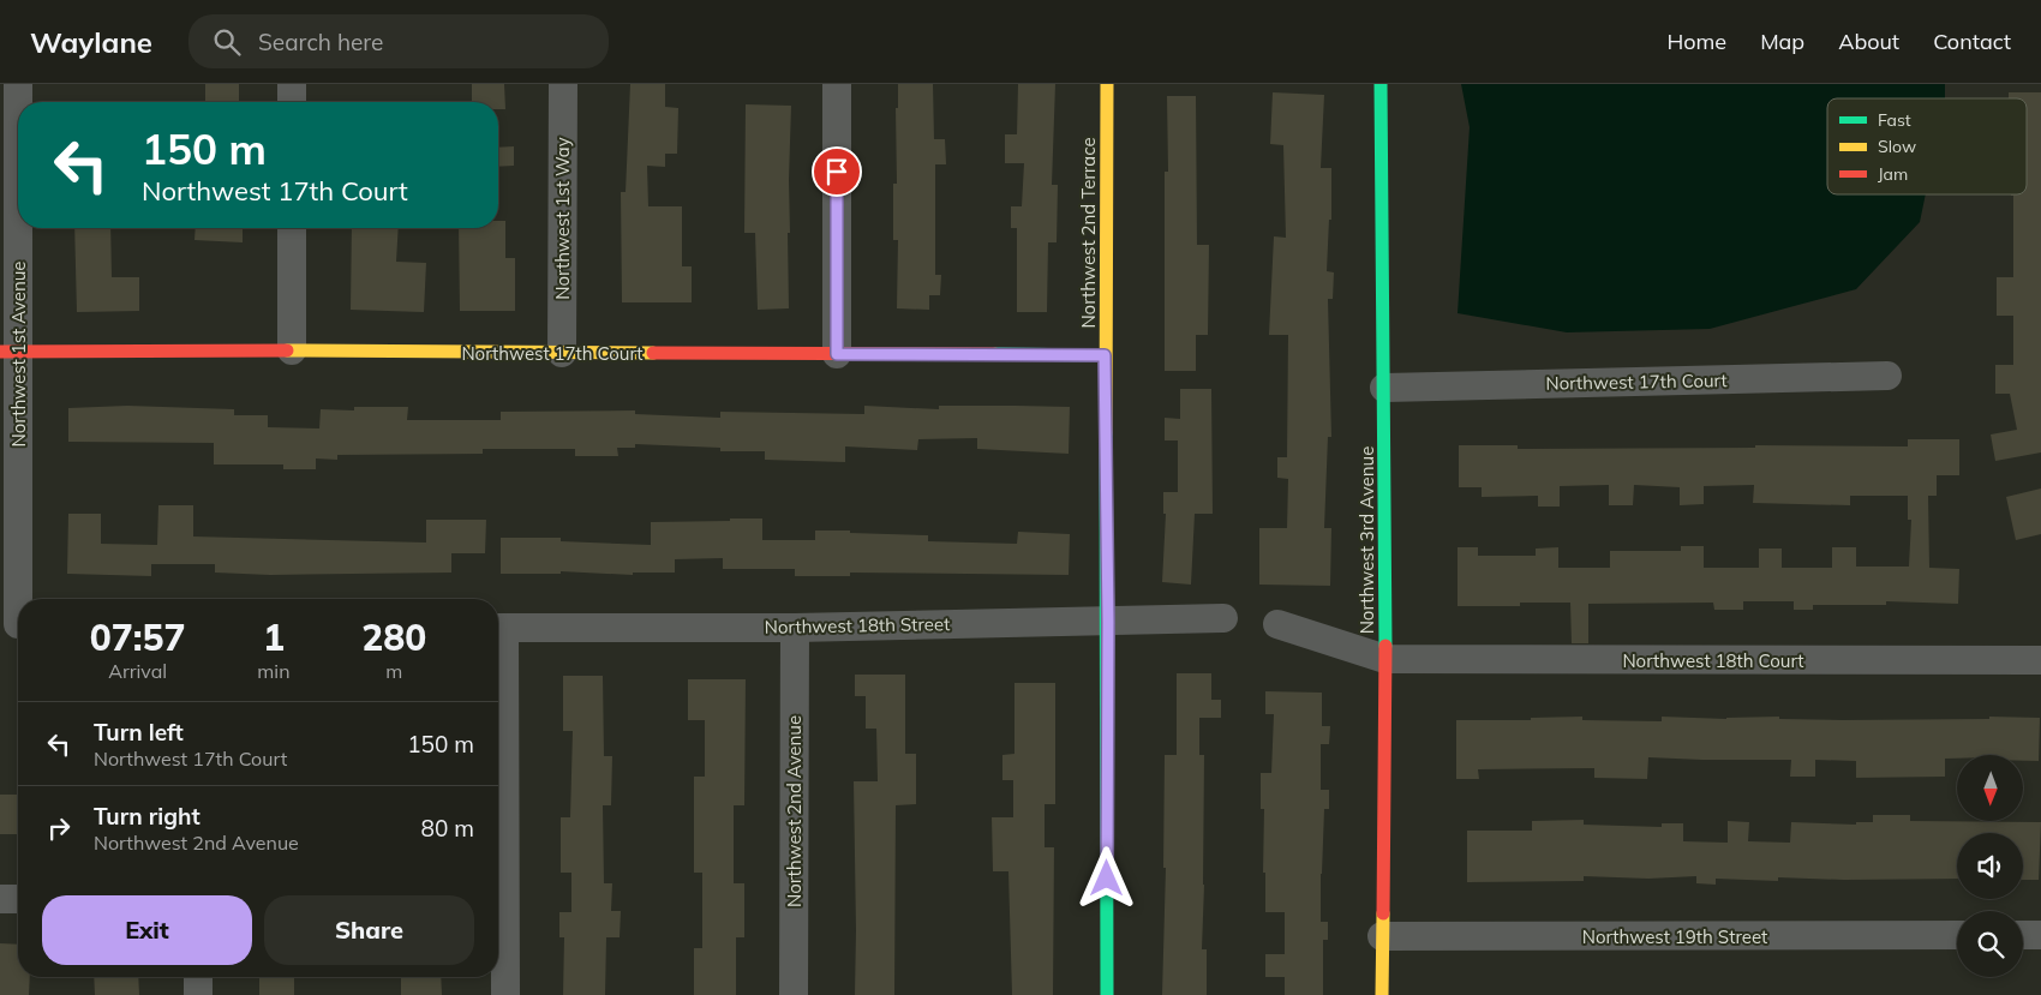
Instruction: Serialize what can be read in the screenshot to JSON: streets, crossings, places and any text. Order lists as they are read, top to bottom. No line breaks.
{"streets":{"street":["Northwest 1st Way","Northwest 2nd Terrace","Northwest 17th Court","Northwest 1st Avenue","Northwest 3rd Avenue","Northwest 18th Street","Northwest 18th Court","Northwest 2nd Avenue","Northwest 19th Street"]},"crossings":[["Northwest 1st Way","Northwest 17th Court"],["Northwest 2nd Terrace","Northwest 17th Court"],["Northwest 2nd Terrace","Northwest 18th Street"],["Northwest 17th Court","Northwest 1st Avenue"],["Northwest 17th Court","Northwest 3rd Avenue"],["Northwest 3rd Avenue","Northwest 18th Court"],["Northwest 3rd Avenue","Northwest 19th Street"],["Northwest 18th Street","Northwest 2nd Avenue"]],"legend":["Fast","Slow","Jam"],"north":"bottom","page":{"header":"Waylane","search":"Search here","nav":["Home","Map","About","Contact"],"turn":["150 m","Northwest 17th Court"],"eta":["07:57","Arrival","1","min","280","m"],"list":[{"name":"Turn left","note":"Northwest 17th Court","value":"150 m"},{"name":"Turn right","note":"Northwest 2nd Avenue","value":"80 m"}],"buttons":["Exit","Share"]}}
